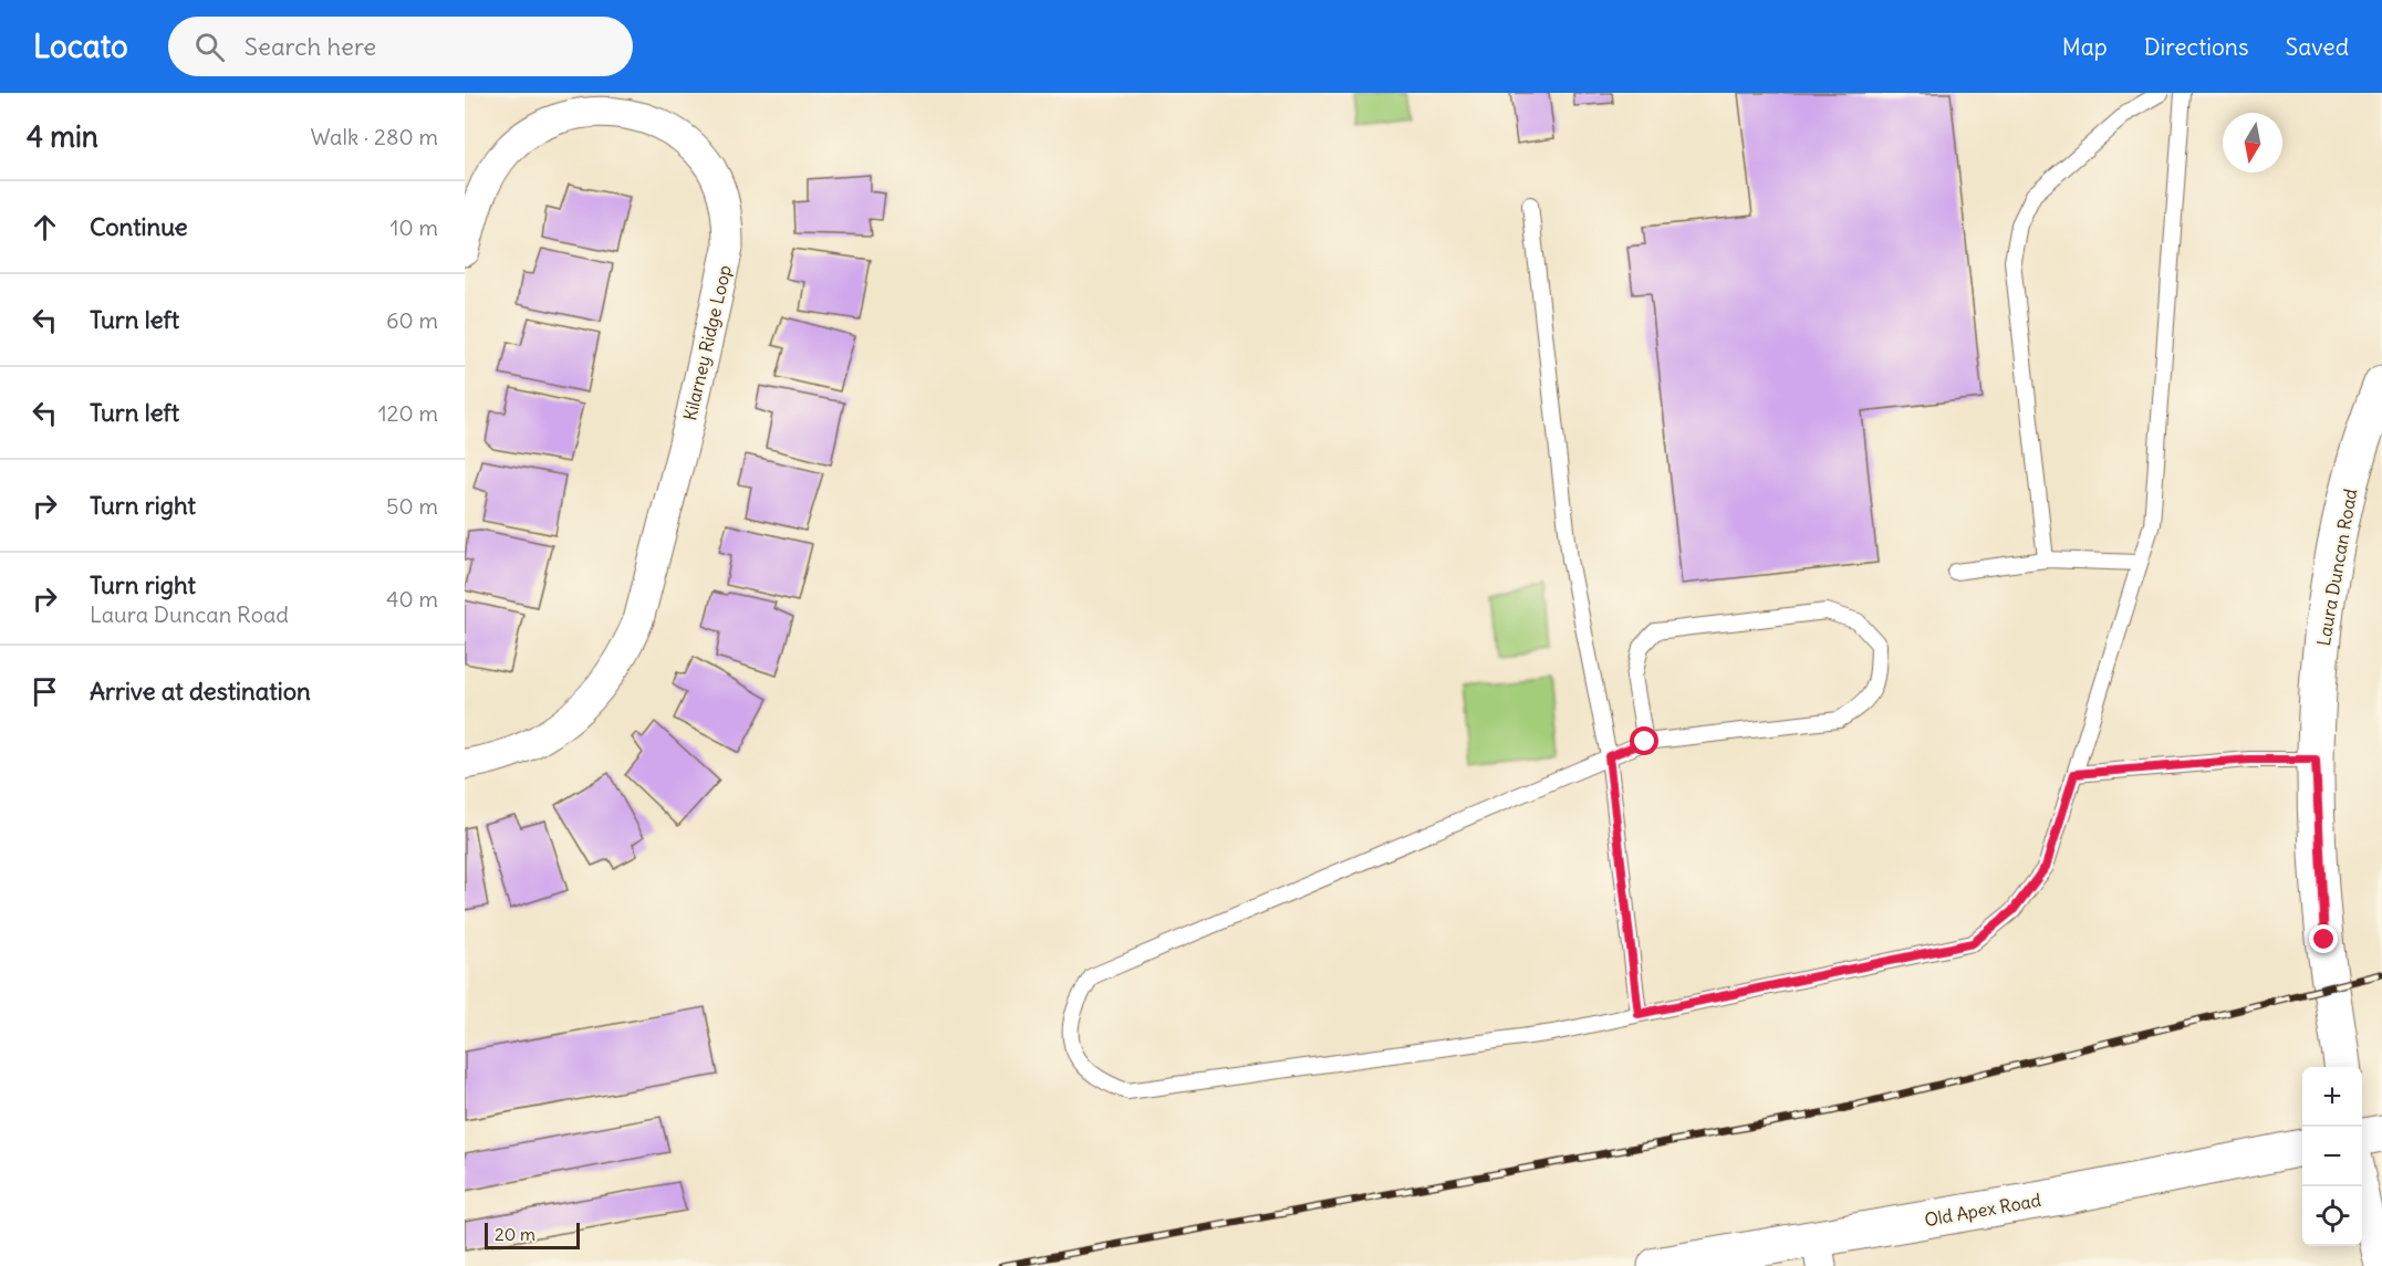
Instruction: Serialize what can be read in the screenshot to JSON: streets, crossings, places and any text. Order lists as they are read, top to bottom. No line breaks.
{"streets":{"street":["Kilarney Ridge Loop","Laura Duncan Road","Old Apex Road"]},"scale_bar":"20 m","north":"bottom","page":{"header":"Locato","search":"Search here","nav":["Map","Directions","Saved"],"heading":["4 min","Walk · 280 m"],"list":[["Continue","10 m"],["Turn left","60 m"],["Turn left","120 m"],["Turn right","50 m"],["Turn right","Laura Duncan Road","40 m"],"Arrive at destination"],"map_buttons":["+","−"],"scale":"20 m"}}
